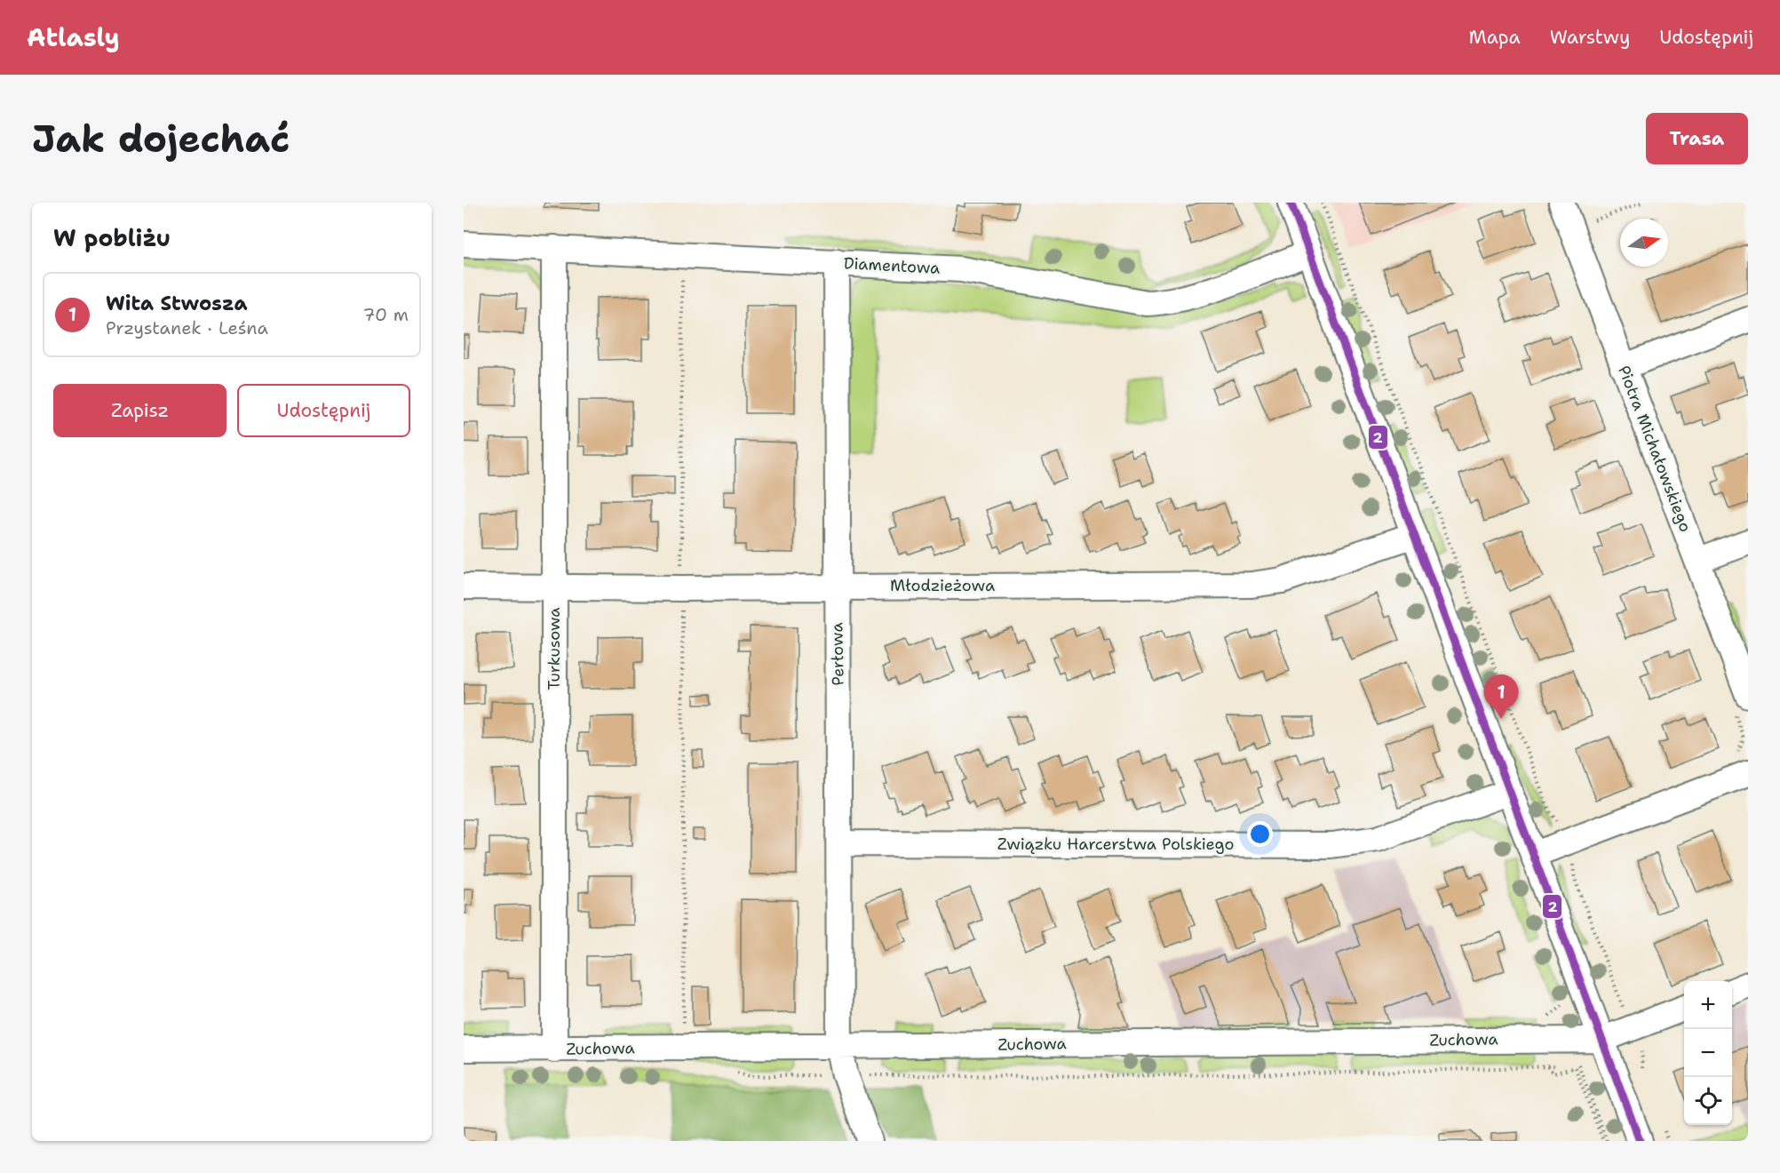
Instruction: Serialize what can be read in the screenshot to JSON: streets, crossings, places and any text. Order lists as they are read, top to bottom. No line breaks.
{"streets":{"street":["Diamentowa","Piotra Michałowskiego","Młodzieżowa","Turkusowa","Perłowa","Związku Harcerstwa Polskiego","Zuchowa"]},"crossings":[["Diamentowa","Turkusowa"],["Diamentowa","Perłowa"],["Młodzieżowa","Turkusowa"],["Młodzieżowa","Perłowa"],["Turkusowa","Zuchowa"],["Perłowa","Związku Harcerstwa Polskiego"],["Perłowa","Zuchowa"]],"lines":["transit line 2"],"north":"right","page":{"header":"Atlasly","nav":["Mapa","Warstwy","Udostępnij"],"buttons":["Trasa",["Zapisz","Udostępnij"]],"title":"Jak dojechać","heading":"W pobliżu","list":[{"mark":"1","name":"Wita Stwosza","note":"Przystanek · Leśna","value":"70 m"}],"pins":"1","map_buttons":["+","−"]}}
